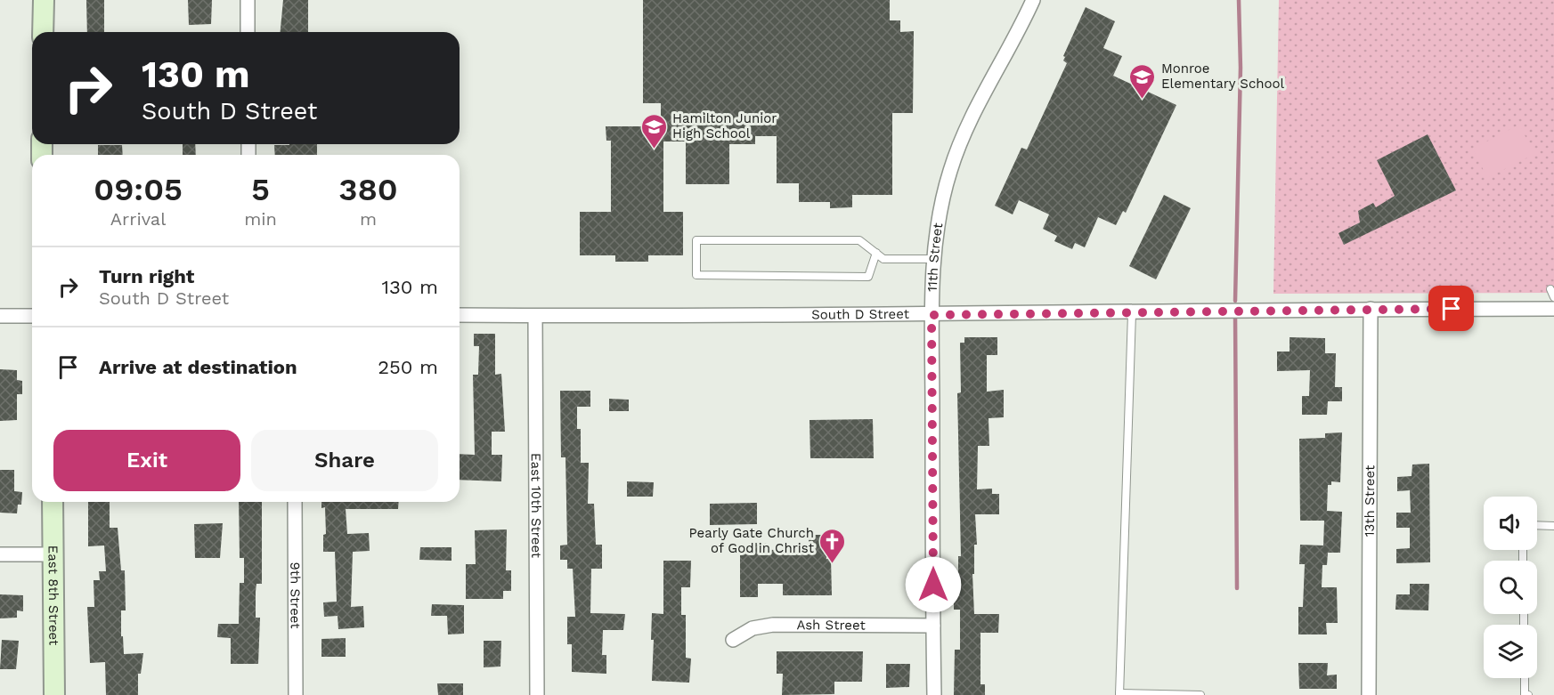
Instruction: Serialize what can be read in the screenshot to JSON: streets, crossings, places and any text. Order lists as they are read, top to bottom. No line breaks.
{"streets":{"street":["11th Street","South D Street","13th Street","East 10th Street","East 8th Street","9th Street","Ash Street"]},"crossings":[["11th Street","South D Street"],["11th Street","Ash Street"],["South D Street","13th Street"],["South D Street","East 10th Street"]],"places":{"school or university":["Monroe Elementary School","Hamilton Junior High School"],"church":["Pearly Gate Church of God in Christ"]},"page":{"turn":["130 m","South D Street"],"eta":["09:05","Arrival","5","min","380","m"],"list":[{"name":"Turn right","note":"South D Street","value":"130 m"},{"name":"Arrive at destination","value":"250 m"}],"buttons":["Exit","Share"]}}
